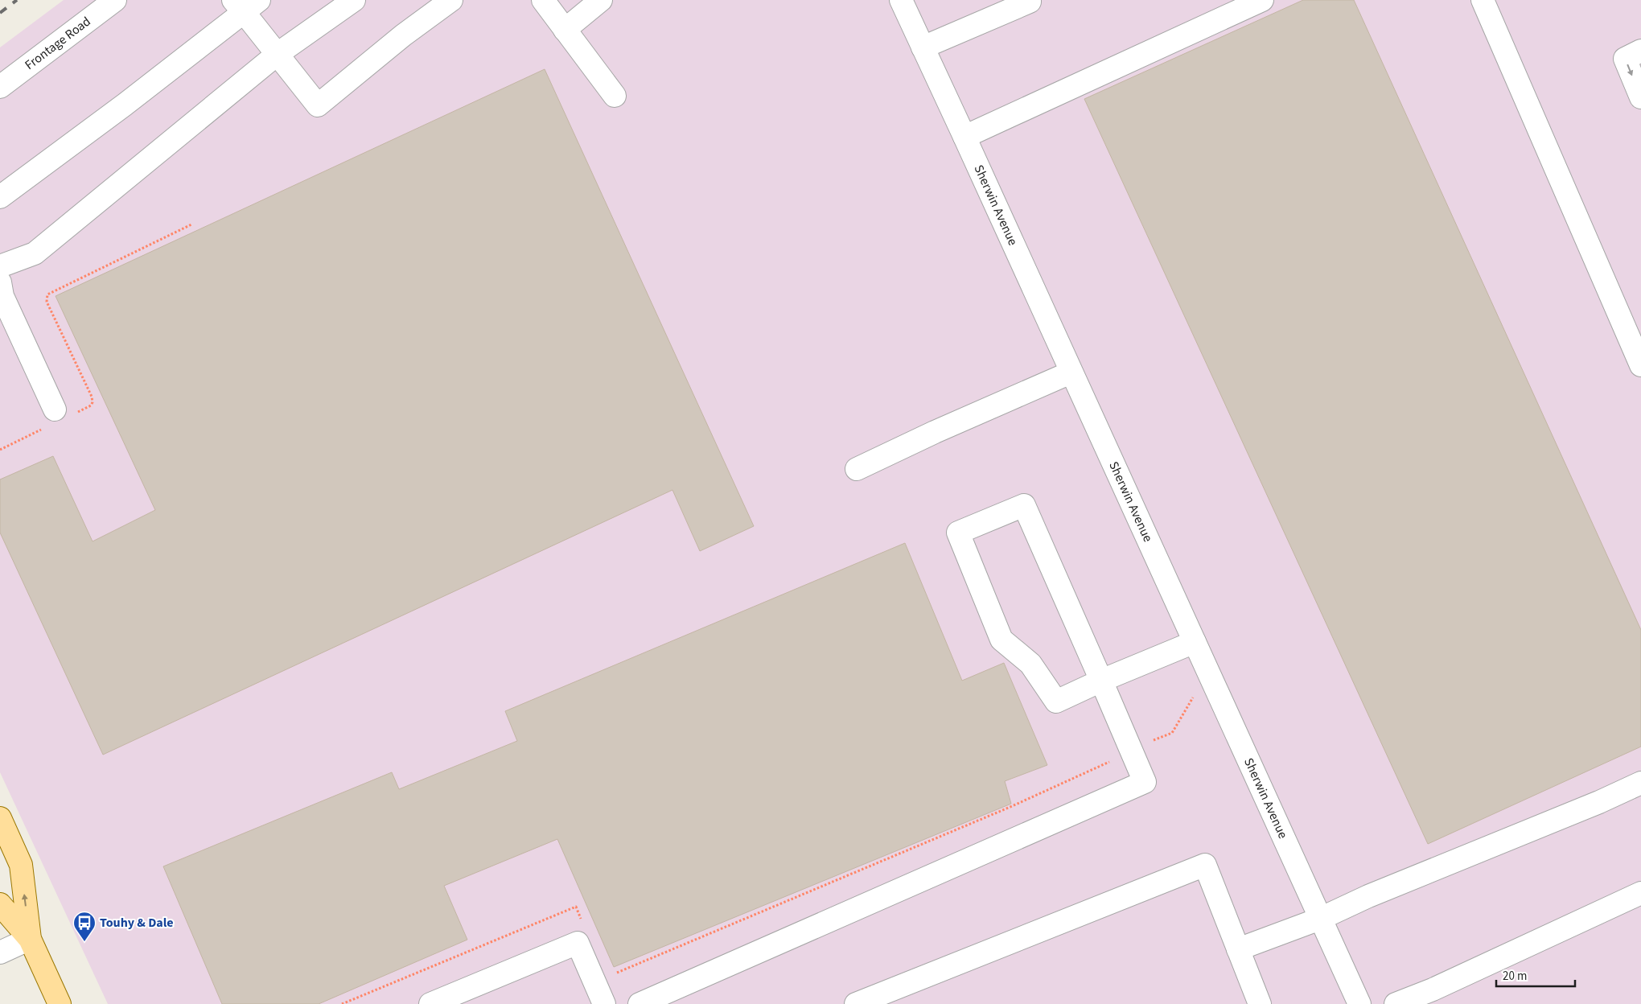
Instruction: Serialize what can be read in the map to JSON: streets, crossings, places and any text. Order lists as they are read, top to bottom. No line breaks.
{"streets":{"street":["Frontage Road","Sherwin Avenue"]},"places":{"bus stop":["Touhy & Dale"]},"scale_bar":"20 m"}
